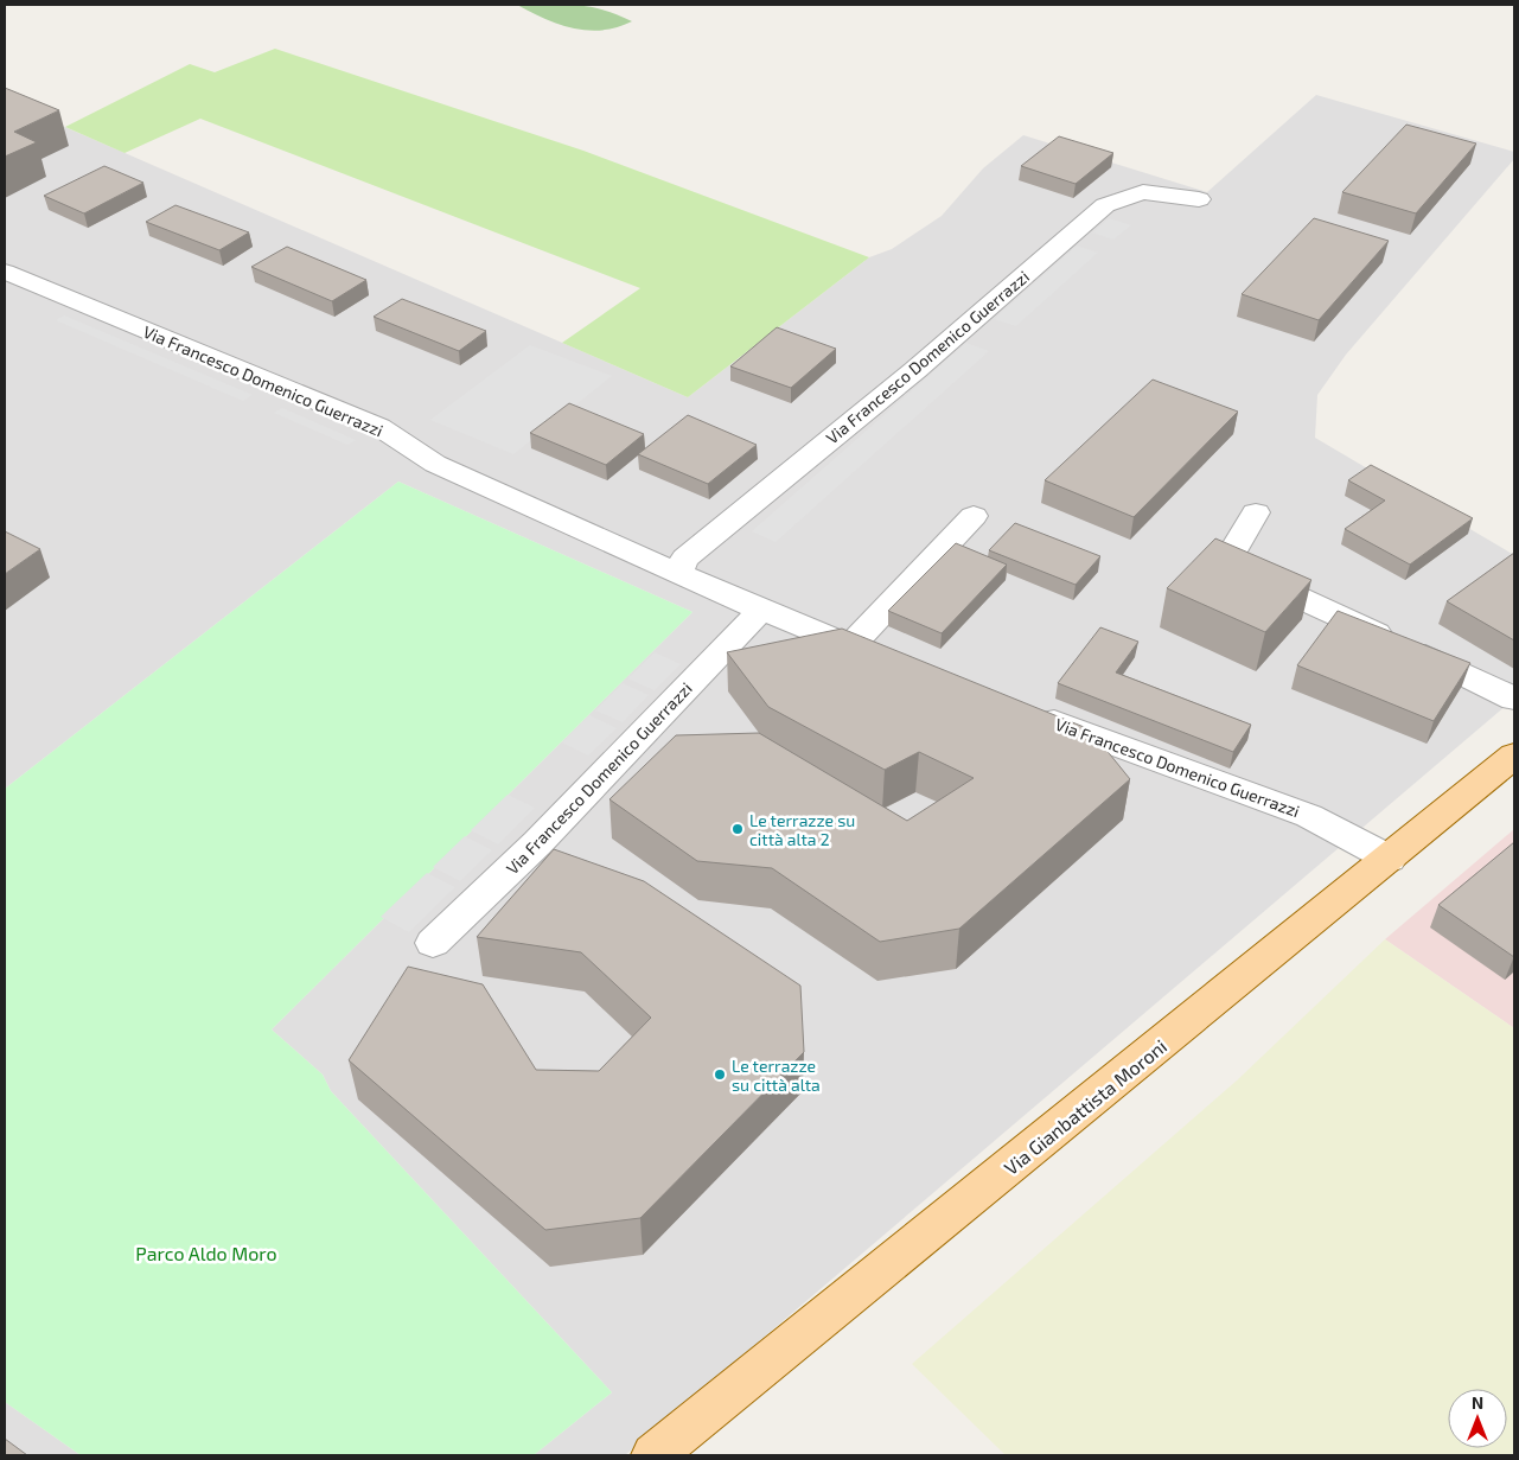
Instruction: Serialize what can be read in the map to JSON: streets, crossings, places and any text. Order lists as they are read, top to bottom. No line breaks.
{"streets":{"main road":["Via Gianbattista Moroni"],"street":["Via Francesco Domenico Guerrazzi"]},"crossings":[["Via Francesco Domenico Guerrazzi","Via Gianbattista Moroni"]],"parks":["Parco Aldo Moro"],"places":["Le terrazze su città alta 2","Le terrazze su città alta"],"north":"top"}
